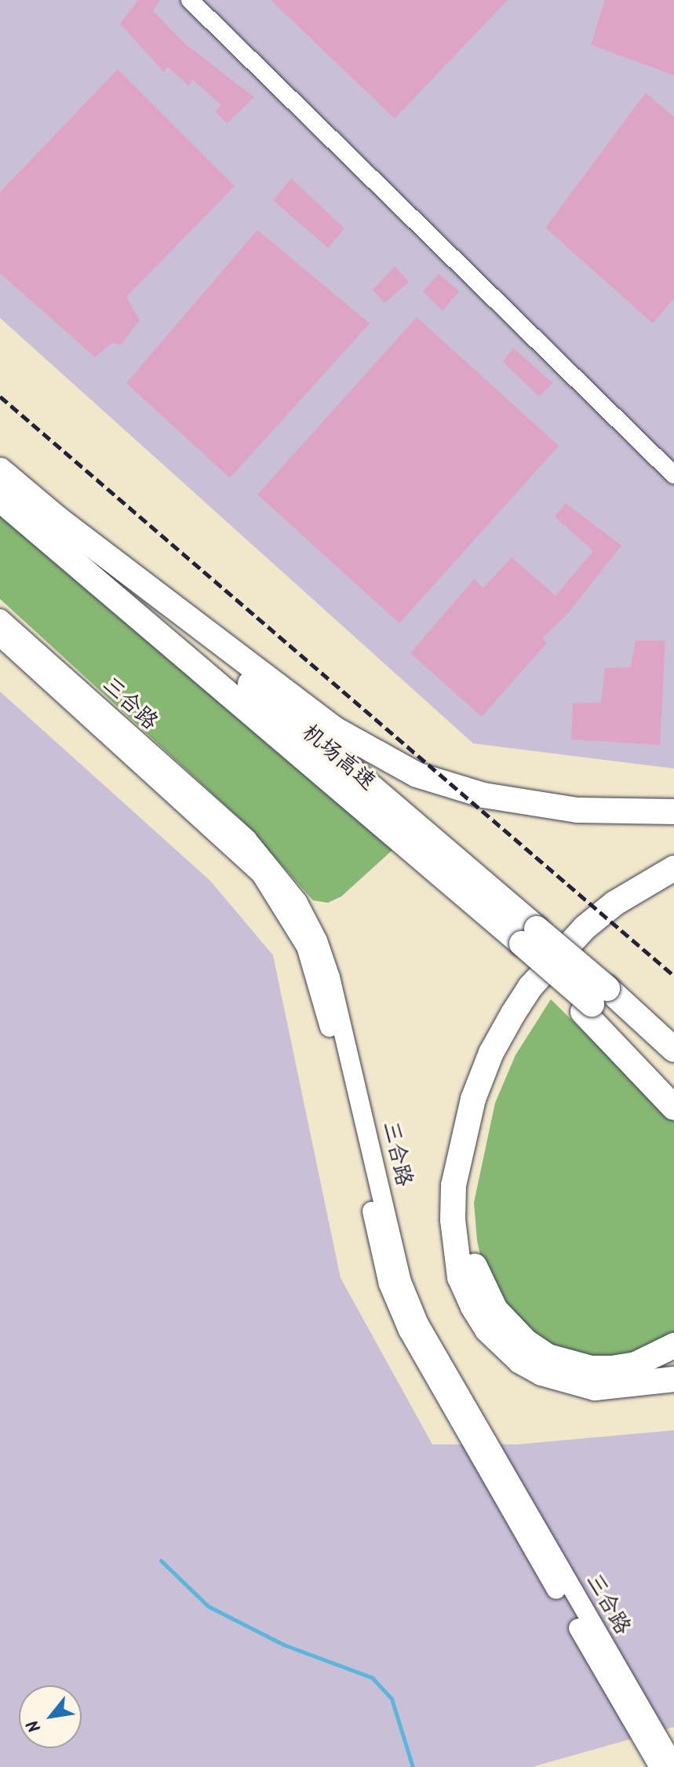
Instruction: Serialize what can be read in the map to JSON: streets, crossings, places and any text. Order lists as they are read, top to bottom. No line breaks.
{"streets":{"highway":["机场高速"],"main road":["三合路"]},"north":"bottom left"}
